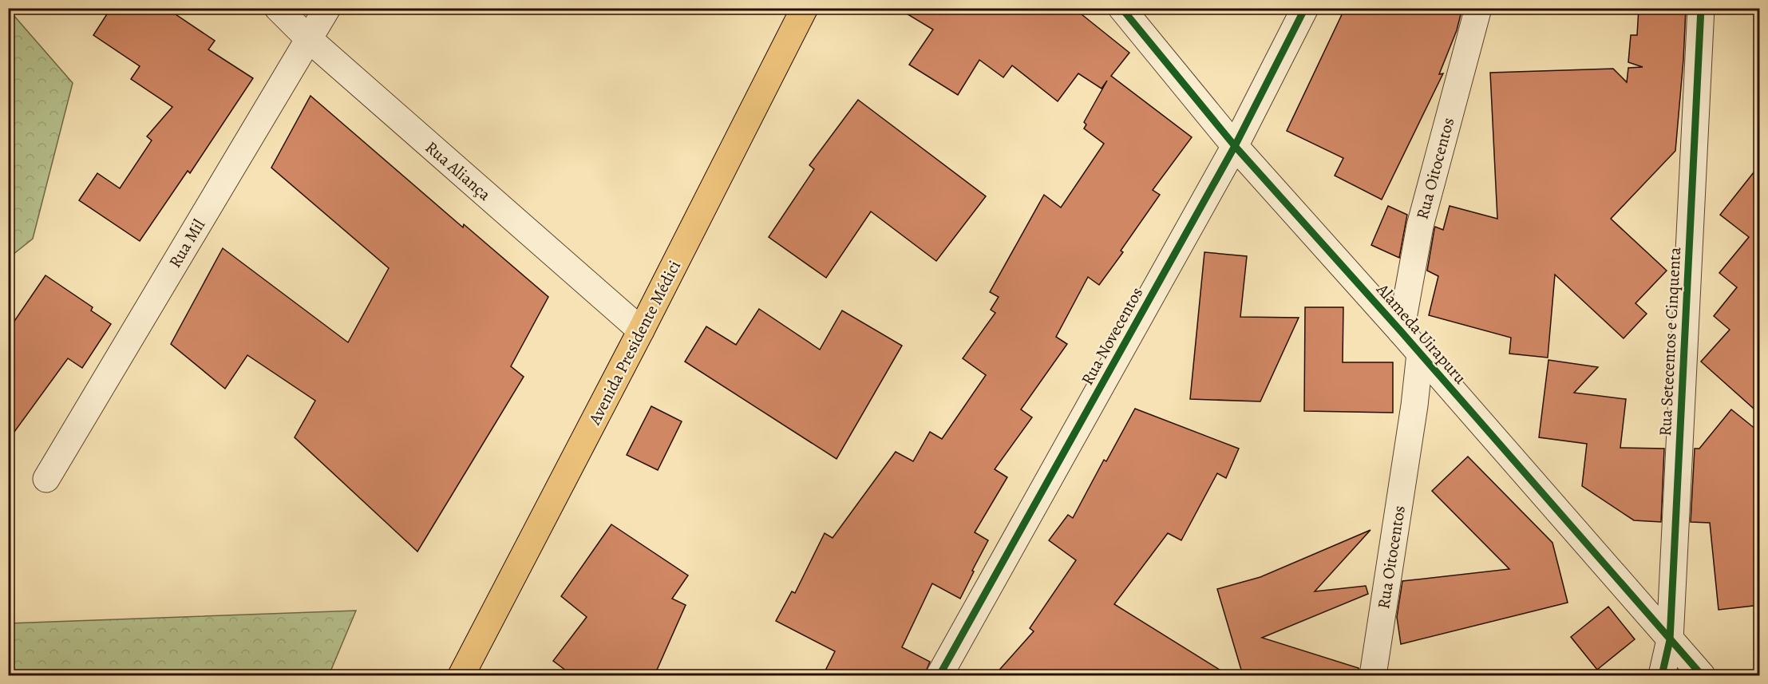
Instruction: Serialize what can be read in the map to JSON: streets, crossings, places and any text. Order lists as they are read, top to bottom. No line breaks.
{"streets":{"main road":["Avenida Presidente Médici"],"street":["Rua Oitocentos","Rua Aliança","Rua Mil","Alameda Uirapuru","Rua Novecentos","Rua Setecentos e Cinquenta"]},"crossings":[["Rua Oitocentos","Alameda Uirapuru"],["Rua Aliança","Rua Mil"],["Rua Aliança","Avenida Presidente Médici"],["Alameda Uirapuru","Rua Novecentos"],["Alameda Uirapuru","Rua Setecentos e Cinquenta"]]}
